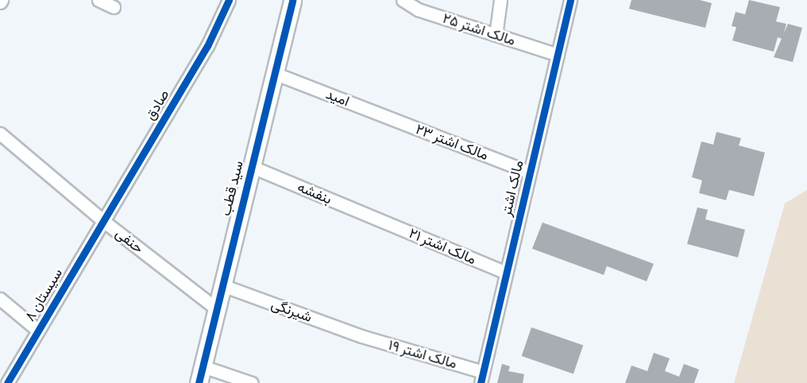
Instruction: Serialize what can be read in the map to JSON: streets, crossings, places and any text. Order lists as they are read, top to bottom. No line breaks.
{"streets":{"street":["مالک اشتر ۲۵","امید","صادق","مالک اشتر ۲۳","سید قطب","مالک اشتر","بنفشه","حنفی","مالک اشتر ۲۱","سیستان ۸","شیرنگی","مالک اشتر ۱۹"]},"crossings":[["مالک اشتر ۲۵","مالک اشتر"],["امید","مالک اشتر ۲۳"],["امید","سید قطب"],["صادق","حنفی"],["صادق","سیستان ۸"],["مالک اشتر ۲۳","مالک اشتر"],["سید قطب","بنفشه"],["سید قطب","حنفی"],["سید قطب","شیرنگی"],["مالک اشتر","مالک اشتر ۲۱"],["مالک اشتر","مالک اشتر ۱۹"],["بنفشه","مالک اشتر ۲۱"],["حنفی","سیستان ۸"],["شیرنگی","مالک اشتر ۱۹"]]}
